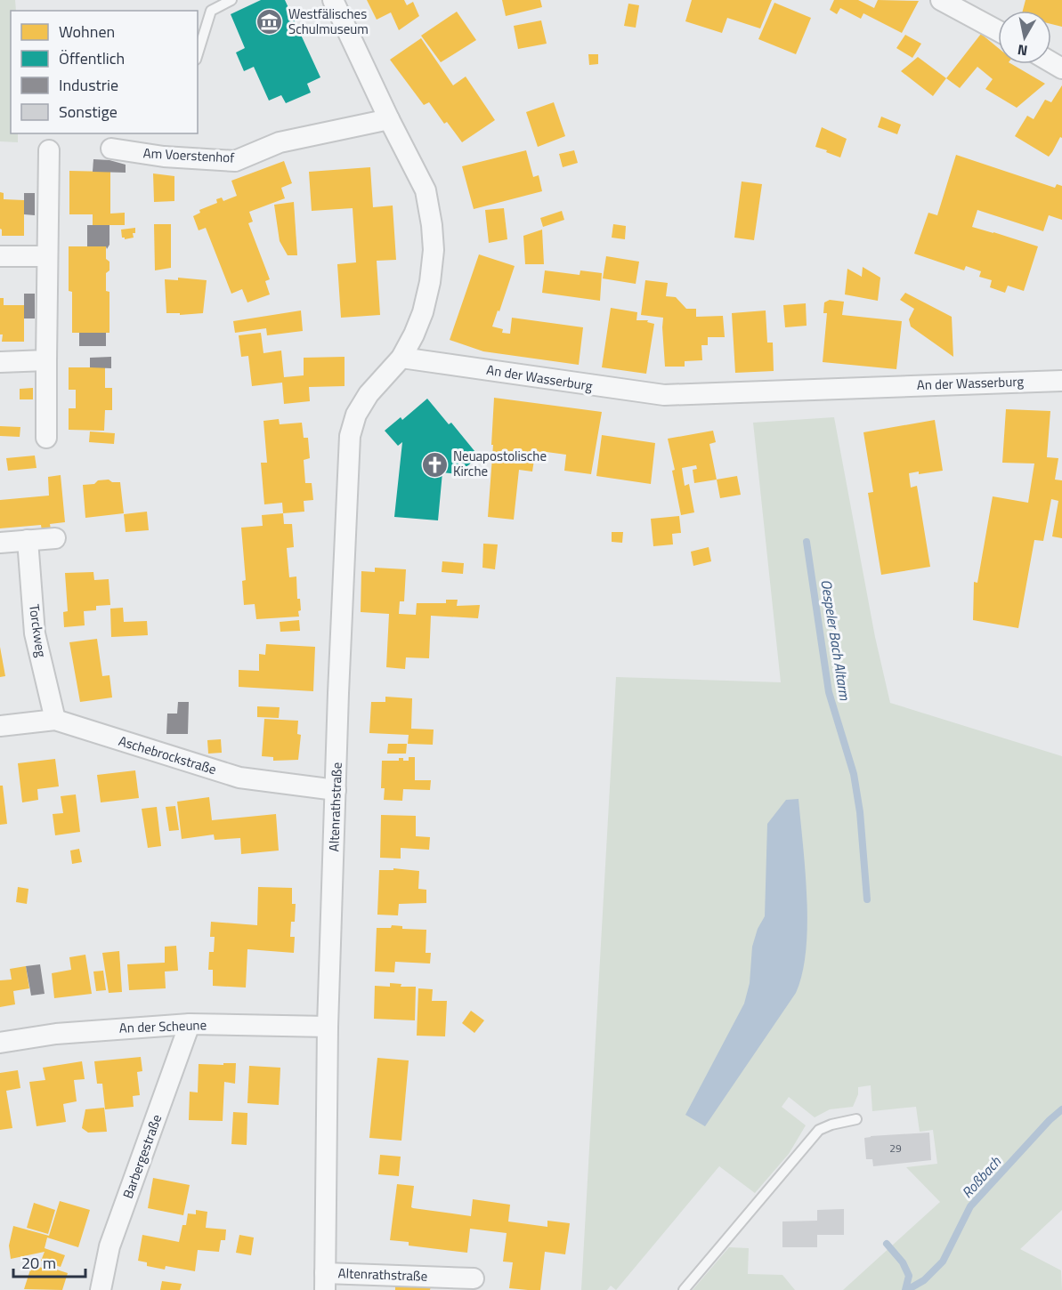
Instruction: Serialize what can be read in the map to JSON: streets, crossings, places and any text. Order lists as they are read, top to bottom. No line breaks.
{"streets":{"street":["Am Voerstenhof","An der Wasserburg","Torckweg","Aschebrockstraße","Altenrathstraße","An der Scheune","Barbergestraße"]},"crossings":[["An der Wasserburg","Altenrathstraße"],["Torckweg","Aschebrockstraße"],["Aschebrockstraße","Altenrathstraße"],["Altenrathstraße","An der Scheune"],["An der Scheune","Barbergestraße"]],"water":["Oespeler Bach Altarm","Roßbach"],"places":{"museum":["Westfälisches Schulmuseum"],"church":["Neuapostolische Kirche"]},"house_numbers":["29"],"legend":["Wohnen","Öffentlich","Industrie","Sonstige"],"scale_bar":"20 m","north":"bottom"}
